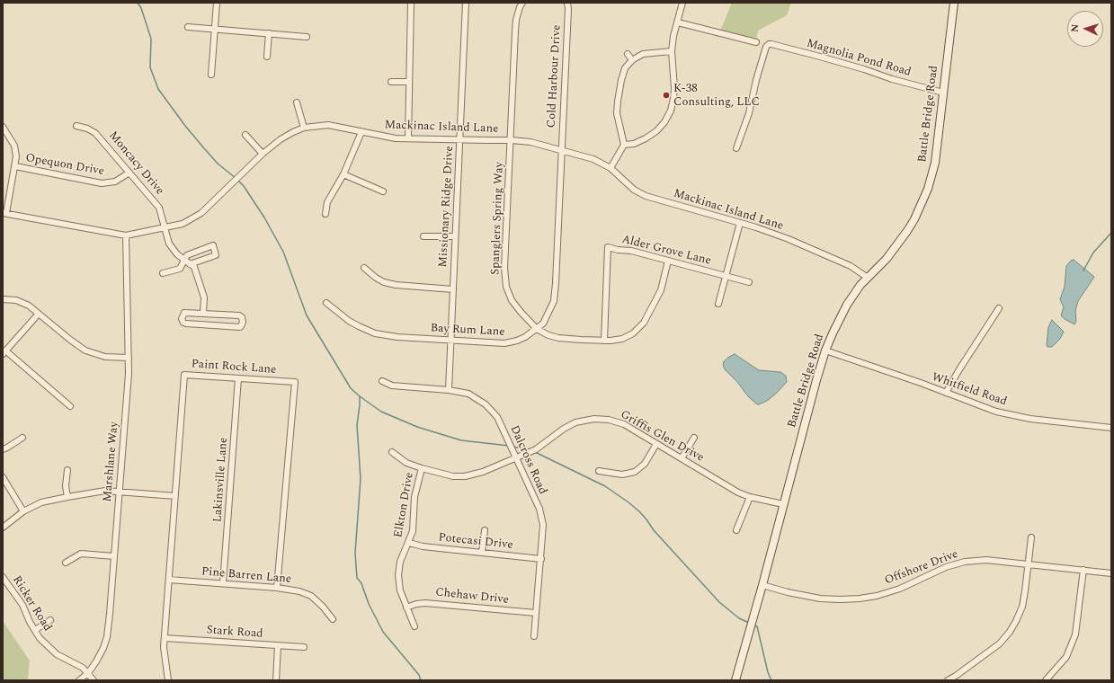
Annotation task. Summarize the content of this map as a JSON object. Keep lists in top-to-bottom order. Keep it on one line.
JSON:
{"streets":{"street":["Magnolia Pond Road","Cold Harbour Drive","Battle Bridge Road","Mackinac Island Lane","Moncacy Drive","Opequon Drive","Missionary Ridge Drive","Spanglers Spring Way","Alder Grove Lane","Bay Rum Lane","Paint Rock Lane","Whitfield Road","Griffis Glen Drive","Dalcross Road","Marshlane Way","Lakinsville Lane","Elkton Drive","Potecasi Drive","Offshore Drive","Pine Barren Lane","Chehaw Drive","Ricker Road","Stark Road"]},"crossings":[["Magnolia Pond Road","Battle Bridge Road"],["Cold Harbour Drive","Mackinac Island Lane"],["Cold Harbour Drive","Bay Rum Lane"],["Battle Bridge Road","Mackinac Island Lane"],["Battle Bridge Road","Whitfield Road"],["Battle Bridge Road","Griffis Glen Drive"],["Battle Bridge Road","Offshore Drive"],["Mackinac Island Lane","Moncacy Drive"],["Mackinac Island Lane","Missionary Ridge Drive"],["Mackinac Island Lane","Spanglers Spring Way"],["Mackinac Island Lane","Bay Rum Lane"],["Mackinac Island Lane","Marshlane Way"],["Moncacy Drive","Opequon Drive"],["Missionary Ridge Drive","Bay Rum Lane"],["Missionary Ridge Drive","Dalcross Road"],["Spanglers Spring Way","Alder Grove Lane"],["Spanglers Spring Way","Bay Rum Lane"],["Paint Rock Lane","Lakinsville Lane"],["Paint Rock Lane","Pine Barren Lane"],["Paint Rock Lane","Stark Road"],["Griffis Glen Drive","Dalcross Road"],["Griffis Glen Drive","Elkton Drive"],["Dalcross Road","Potecasi Drive"],["Dalcross Road","Chehaw Drive"],["Marshlane Way","Ricker Road"],["Lakinsville Lane","Pine Barren Lane"],["Elkton Drive","Potecasi Drive"],["Elkton Drive","Chehaw Drive"]],"places":["K-38 Consulting, LLC"],"north":"left"}
